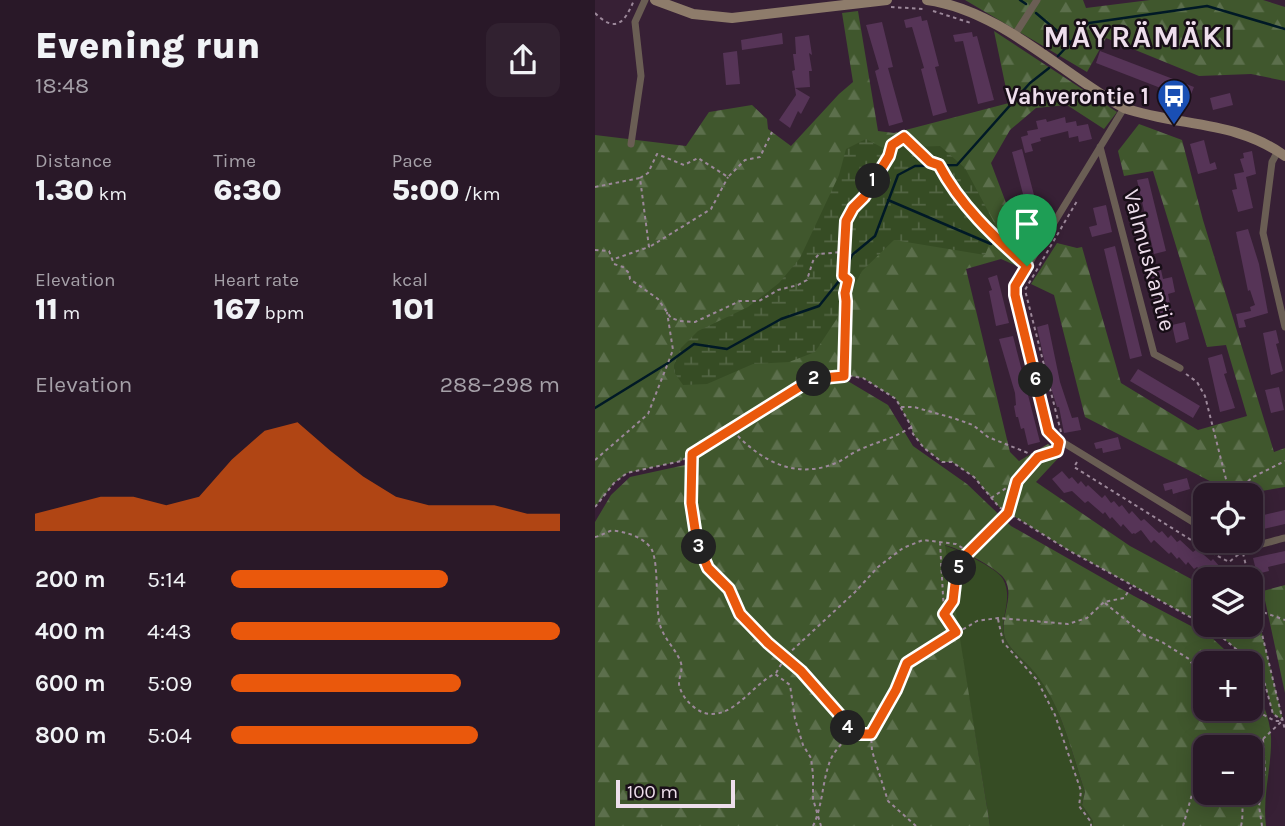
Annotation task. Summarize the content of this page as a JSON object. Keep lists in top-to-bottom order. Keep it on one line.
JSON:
{"streets":{"street":["Valmuskantie"]},"districts":["MÄYRÄMÄKI"],"places":{"bus stop":["Vahverontie 1"]},"scale_bar":"100 m","page":{"heading":["Evening run","18:48"],"stats":[["Distance","1.30 km"],["Time","6:30"],["Pace","5:00 /km"],["Elevation","11 m"],["Heart rate","167 bpm"],["kcal","101"]],"pins":["1","2","6","3","5","4"],"chart":["Elevation","288–298 m"],"map_buttons":["+","−"],"list":[{"name":"200 m","note":"5:14"},{"name":"400 m","note":"4:43"},{"name":"600 m","note":"5:09"},{"name":"800 m","note":"5:04"}],"scale":"100 m"}}
